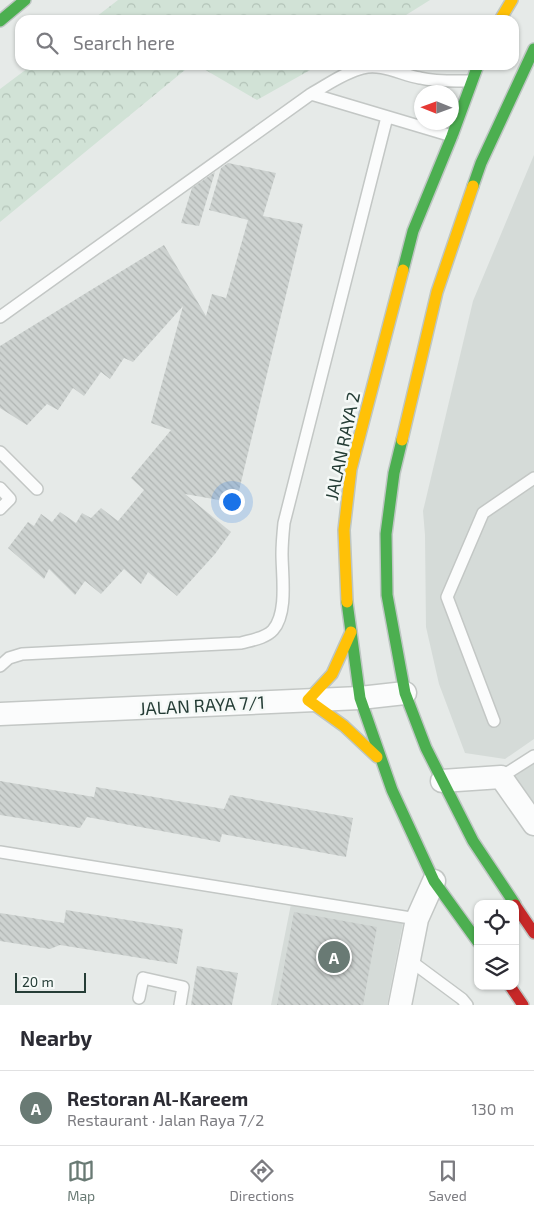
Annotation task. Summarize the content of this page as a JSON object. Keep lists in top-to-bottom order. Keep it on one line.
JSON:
{"streets":{"main road":["JALAN RAYA 2"],"street":["JALAN RAYA 7/1"]},"crossings":[["JALAN RAYA 2","JALAN RAYA 7/1"]],"scale_bar":"20 m","north":"left","page":{"search":"Search here","pins":"A","scale":"20 m","heading":"Nearby","list":[{"mark":"A","name":"Restoran Al-Kareem","note":"Restaurant · Jalan Raya 7/2","value":"130 m"}],"nav":["Map","Directions","Saved"]}}
